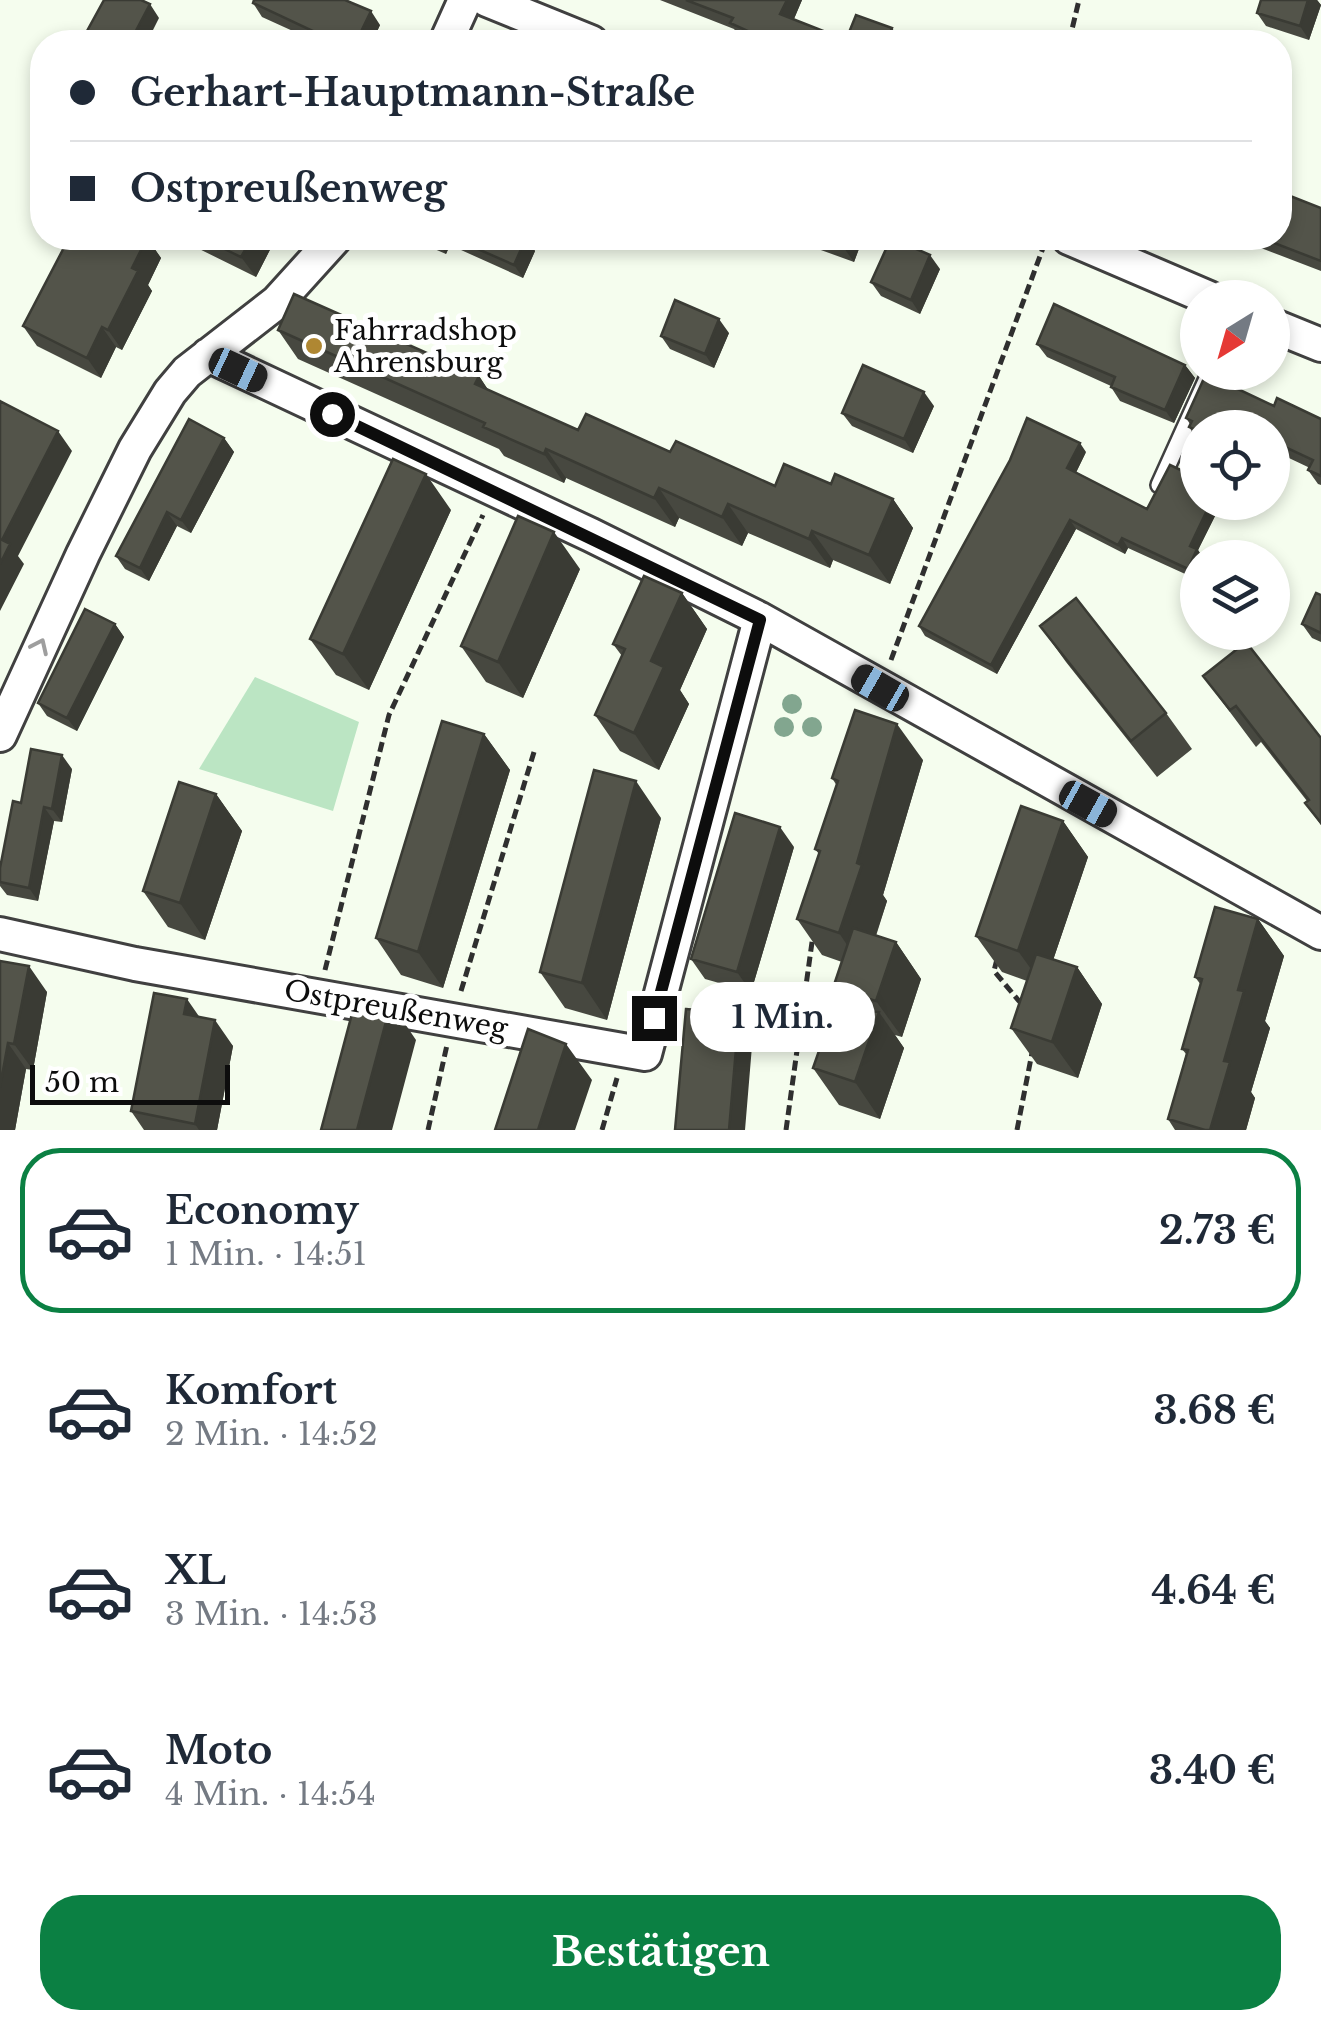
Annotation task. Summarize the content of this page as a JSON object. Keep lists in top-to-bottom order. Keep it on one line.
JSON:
{"streets":{"street":["Ostpreußenweg"]},"places":["Fahrradshop Ahrensburg"],"scale_bar":"50 m","north":"bottom left","page":{"banner":["Gerhart-Hauptmann-Straße","Ostpreußenweg"],"bubble":"1 Min.","scale":"50 m","list":[{"name":"Economy","note":"1 Min. · 14:51","value":"2.73 €"},{"name":"Komfort","note":"2 Min. · 14:52","value":"3.68 €"},{"name":"XL","note":"3 Min. · 14:53","value":"4.64 €"},{"name":"Moto","note":"4 Min. · 14:54","value":"3.40 €"}],"buttons":"Bestätigen"}}
